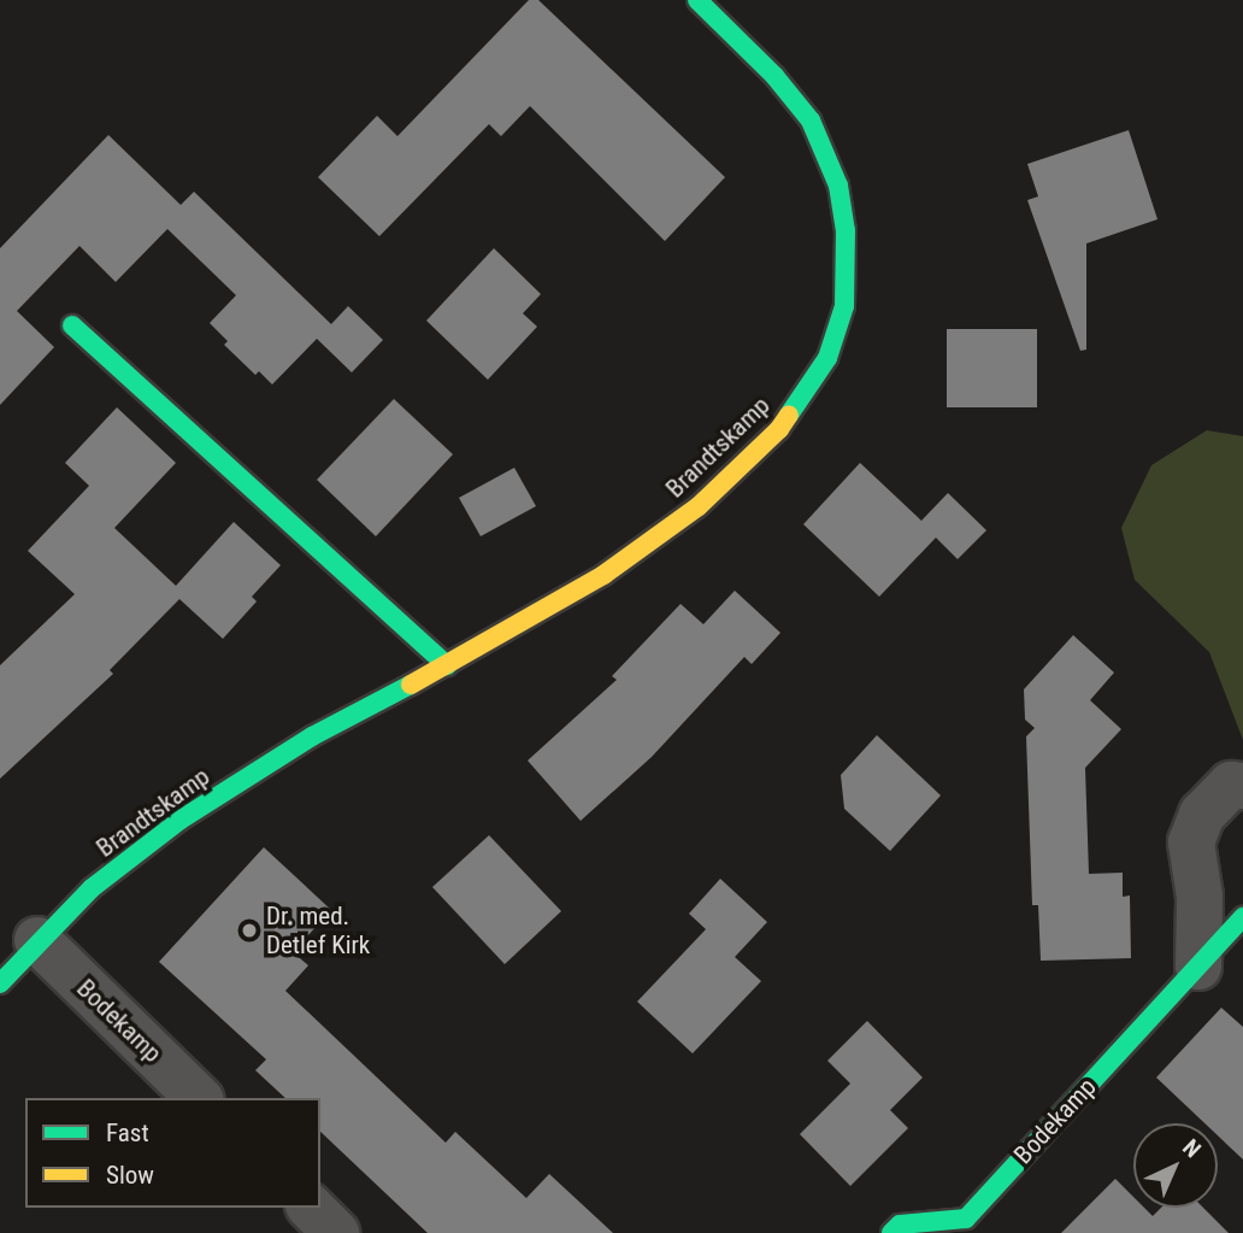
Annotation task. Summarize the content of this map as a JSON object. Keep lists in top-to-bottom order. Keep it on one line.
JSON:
{"streets":{"street":["Brandtskamp","Bodekamp"]},"crossings":[["Brandtskamp","Bodekamp"]],"places":["Dr. med. Detlef Kirk"],"legend":["Fast","Slow"],"north":"top right"}
